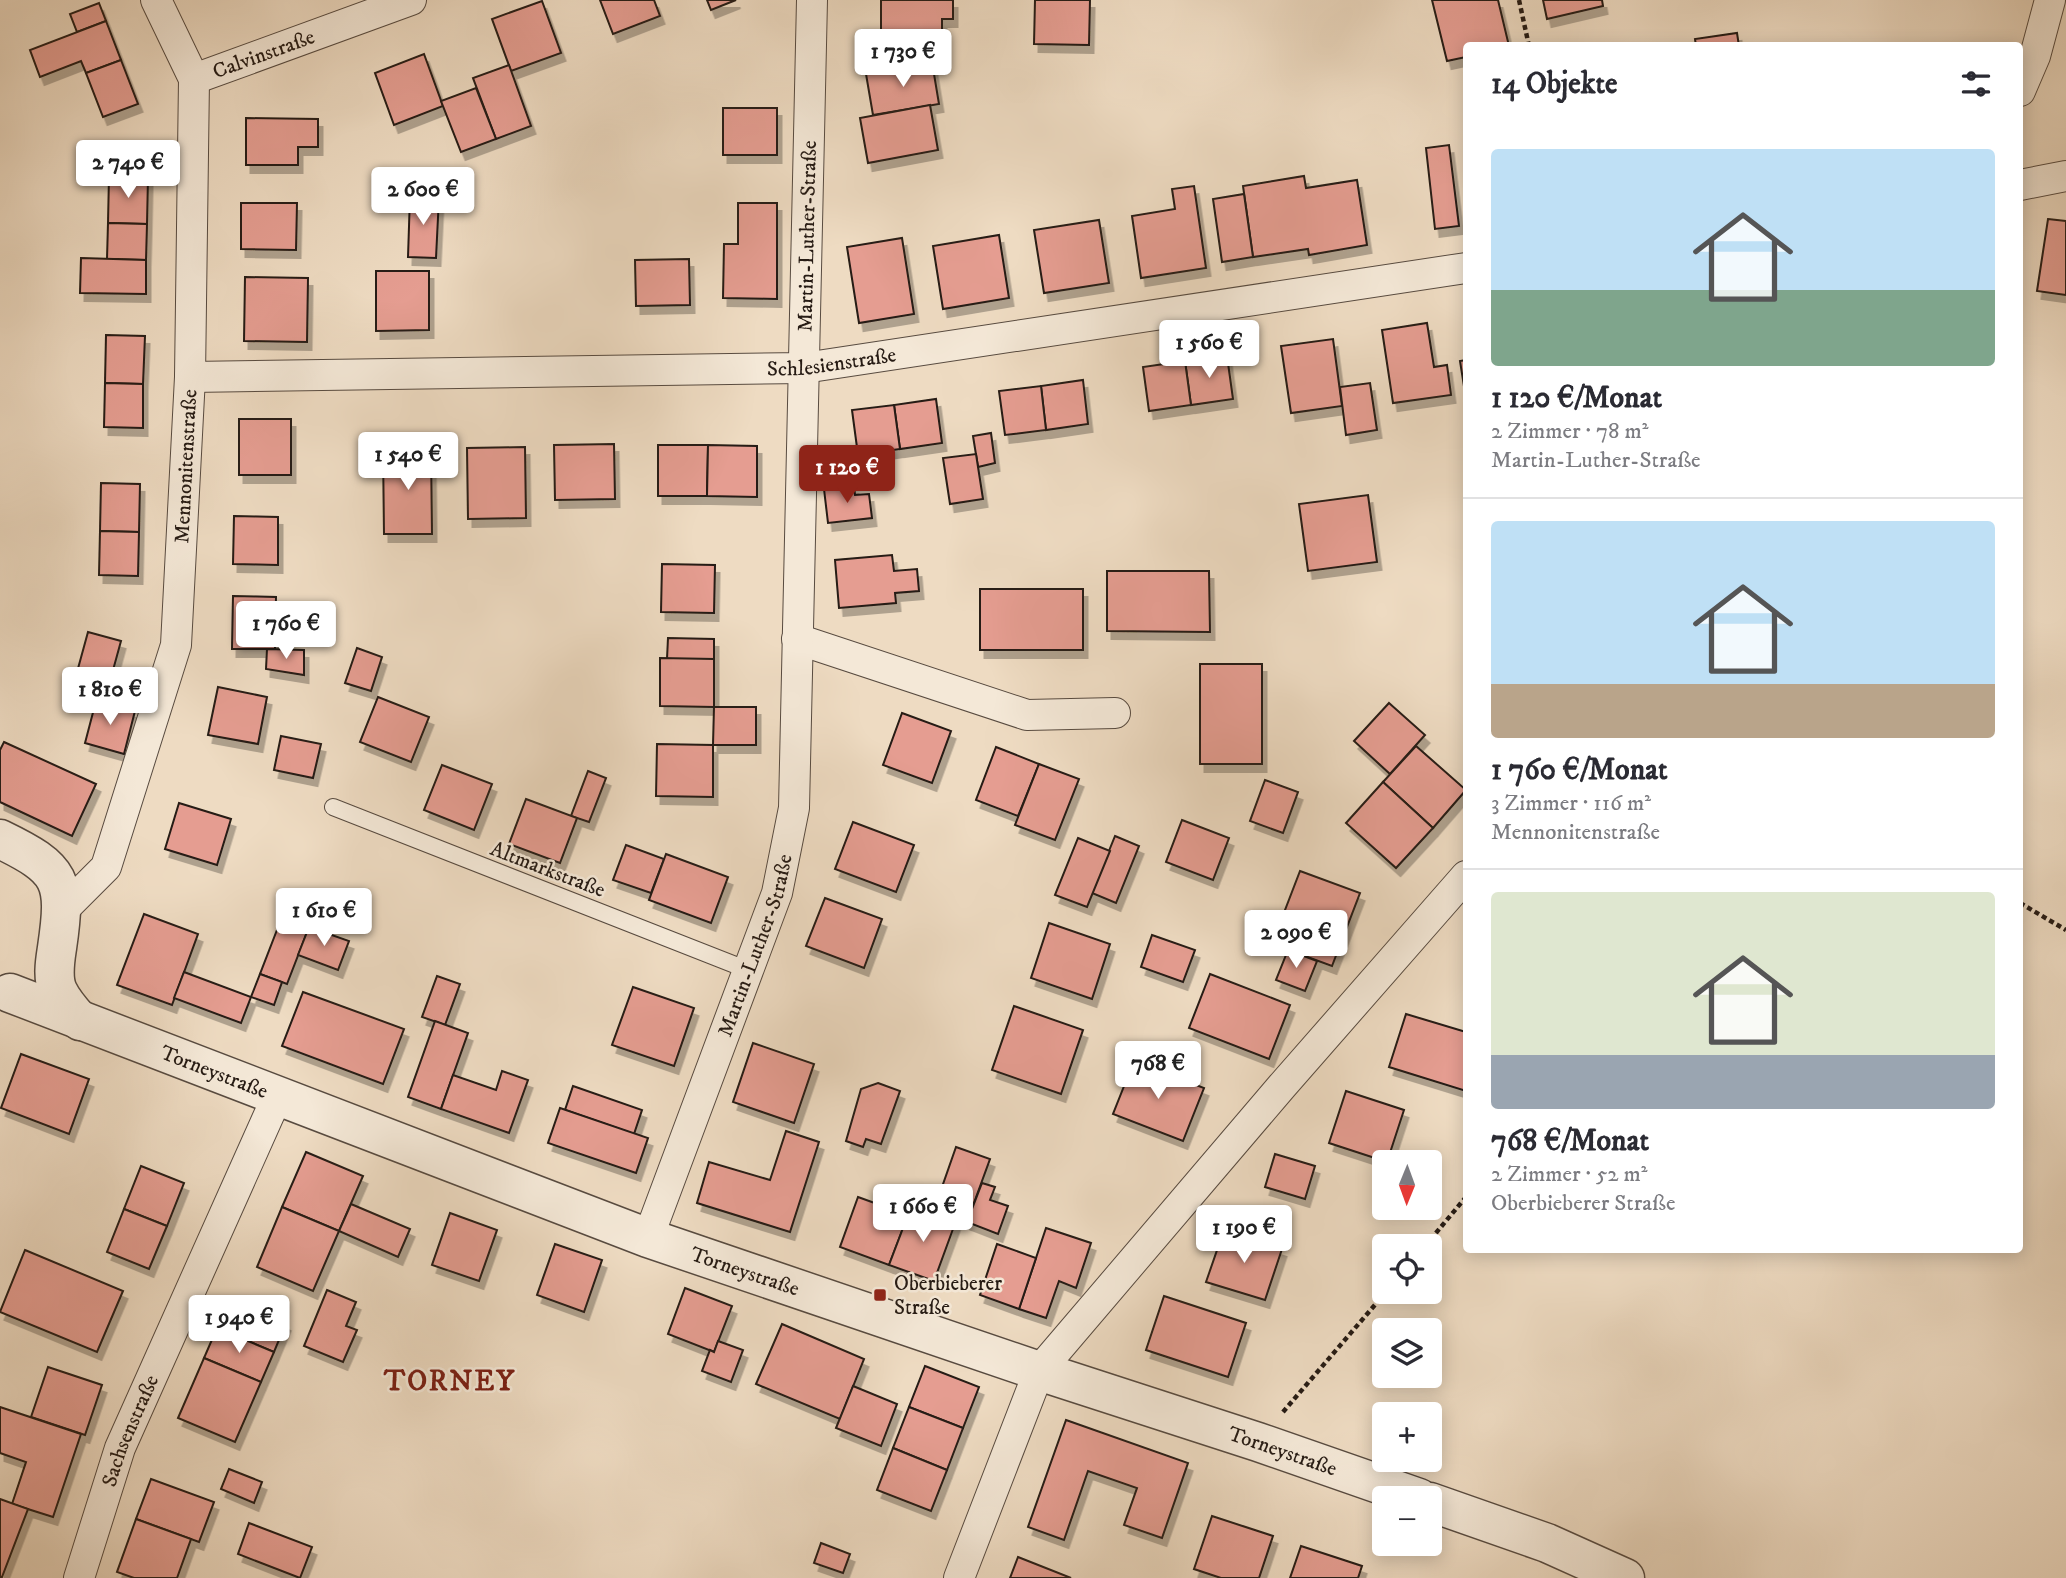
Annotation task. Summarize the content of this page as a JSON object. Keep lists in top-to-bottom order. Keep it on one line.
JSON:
{"streets":{"street":["Calvinstraße","Martin-Luther-Straße","Schlesienstraße","Mennonitenstraße","Torneystraße","Sachsenstraße"],"lane":["Altmarkstraße"]},"crossings":[["Calvinstraße","Mennonitenstraße"],["Martin-Luther-Straße","Schlesienstraße"],["Martin-Luther-Straße","Altmarkstraße"],["Martin-Luther-Straße","Torneystraße"],["Schlesienstraße","Mennonitenstraße"],["Torneystraße","Sachsenstraße"]],"districts":["TORNEY"],"places":{"transit":["Oberbieberer Straße"]},"north":"bottom","page":{"price":["1 730 €","2 740 €","2 600 €","1 560 €","1 540 €","1 120 €","1 760 €","1 810 €","1 610 €","2 090 €","768 €","1 660 €","1 190 €","1 940 €"],"heading":"14 Objekte","list":[{"name":"1 120 €/Monat","note":"2 Zimmer · 78 m² · Martin-Luther-Straße"},{"name":"1 760 €/Monat","note":"3 Zimmer · 116 m² · Mennonitenstraße"},{"name":"768 €/Monat","note":"2 Zimmer · 52 m² · Oberbieberer Straße"}],"map_buttons":["+","−"]}}
